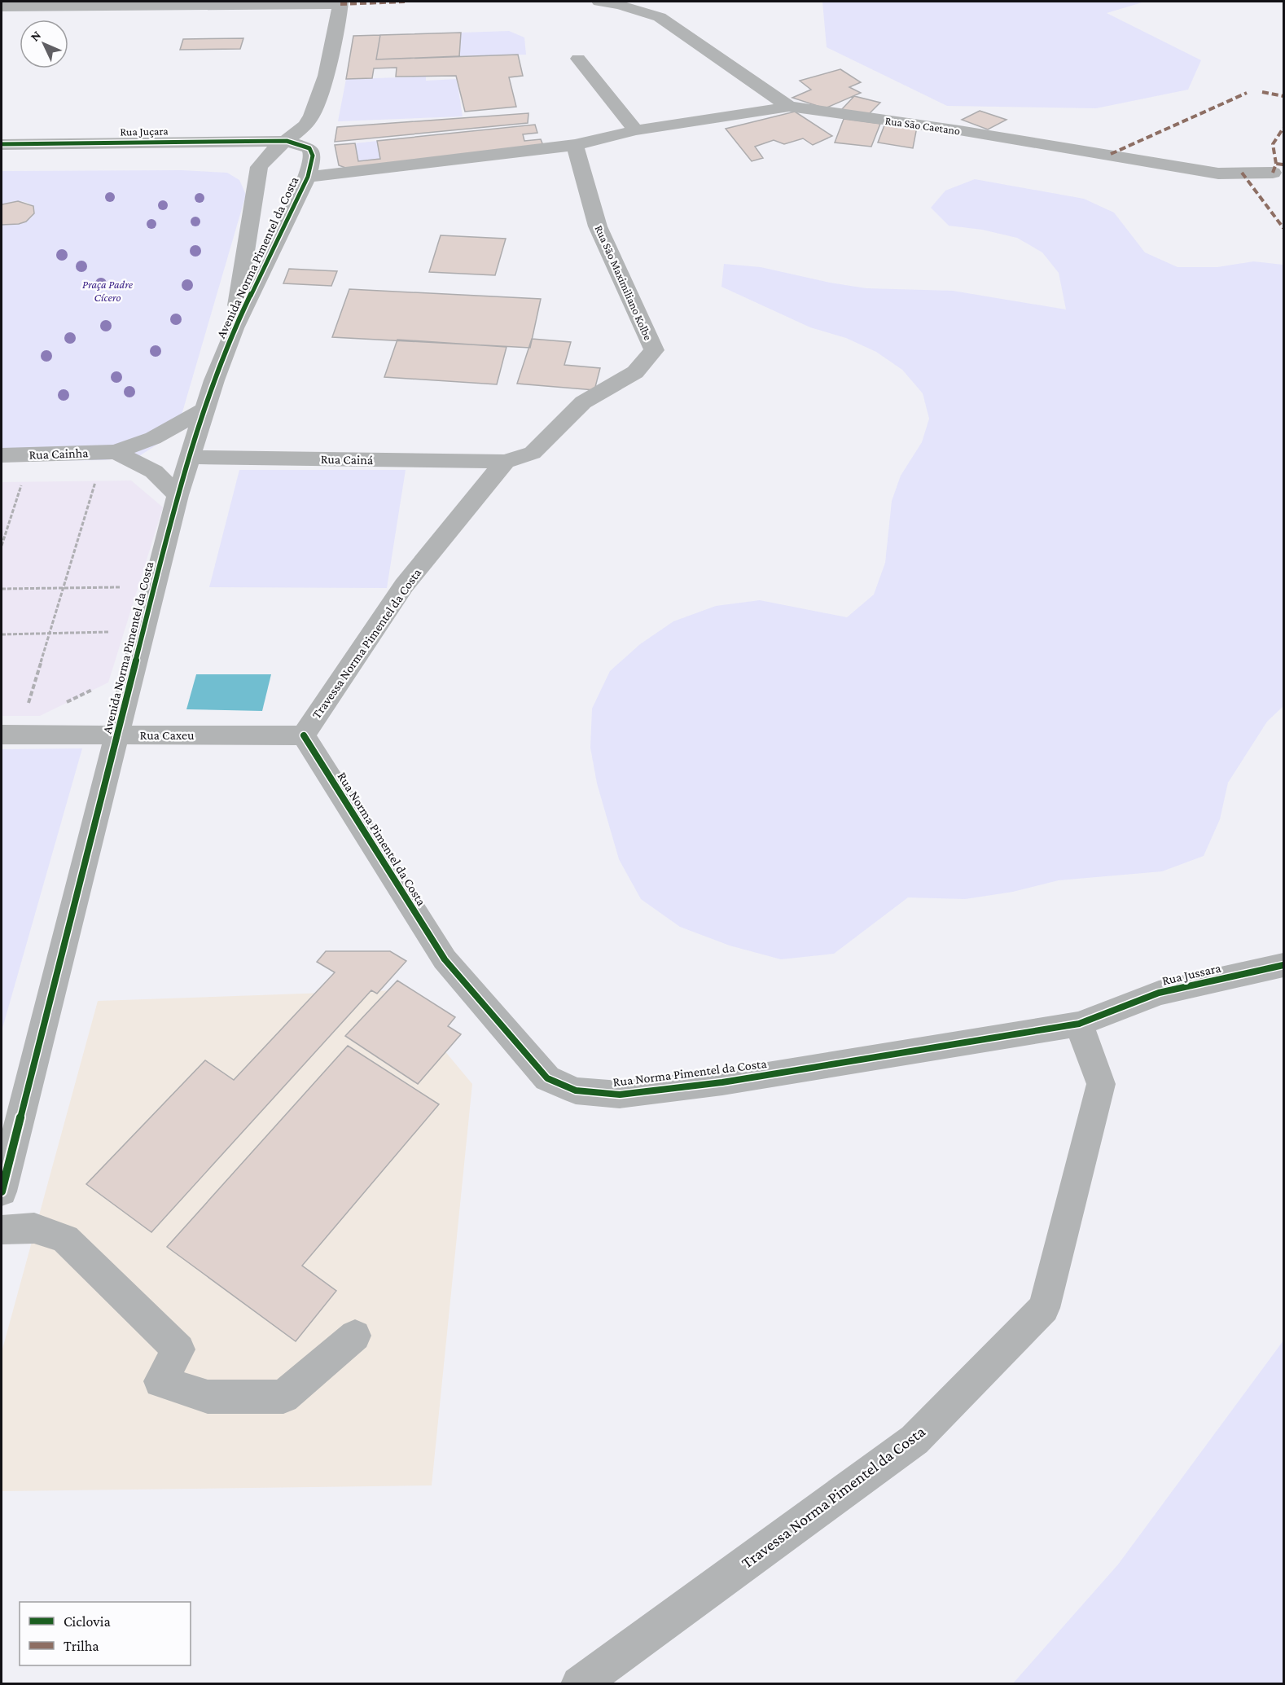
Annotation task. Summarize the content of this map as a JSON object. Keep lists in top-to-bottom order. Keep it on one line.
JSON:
{"streets":{"street":["Rua São Caetano","Rua Juçara","Avenida Norma Pimentel da Costa","Rua São Maximiliano Kolbe","Rua Cainha","Rua Cainá","Travessa Norma Pimentel da Costa","Rua Caxeu","Rua Norma Pimentel da Costa","Rua Jussara"]},"crossings":[["Rua Juçara","Avenida Norma Pimentel da Costa"],["Avenida Norma Pimentel da Costa","Rua Cainha"],["Avenida Norma Pimentel da Costa","Rua Cainá"],["Avenida Norma Pimentel da Costa","Rua Caxeu"],["Rua São Maximiliano Kolbe","Rua Cainá"],["Rua São Maximiliano Kolbe","Travessa Norma Pimentel da Costa"],["Rua Cainá","Travessa Norma Pimentel da Costa"],["Travessa Norma Pimentel da Costa","Rua Caxeu"],["Travessa Norma Pimentel da Costa","Rua Norma Pimentel da Costa"],["Travessa Norma Pimentel da Costa","Rua Jussara"],["Rua Caxeu","Rua Norma Pimentel da Costa"],["Rua Norma Pimentel da Costa","Rua Jussara"]],"parks":["Praça Padre Cícero"],"legend":["Ciclovia","Trilha"],"north":"top left"}
